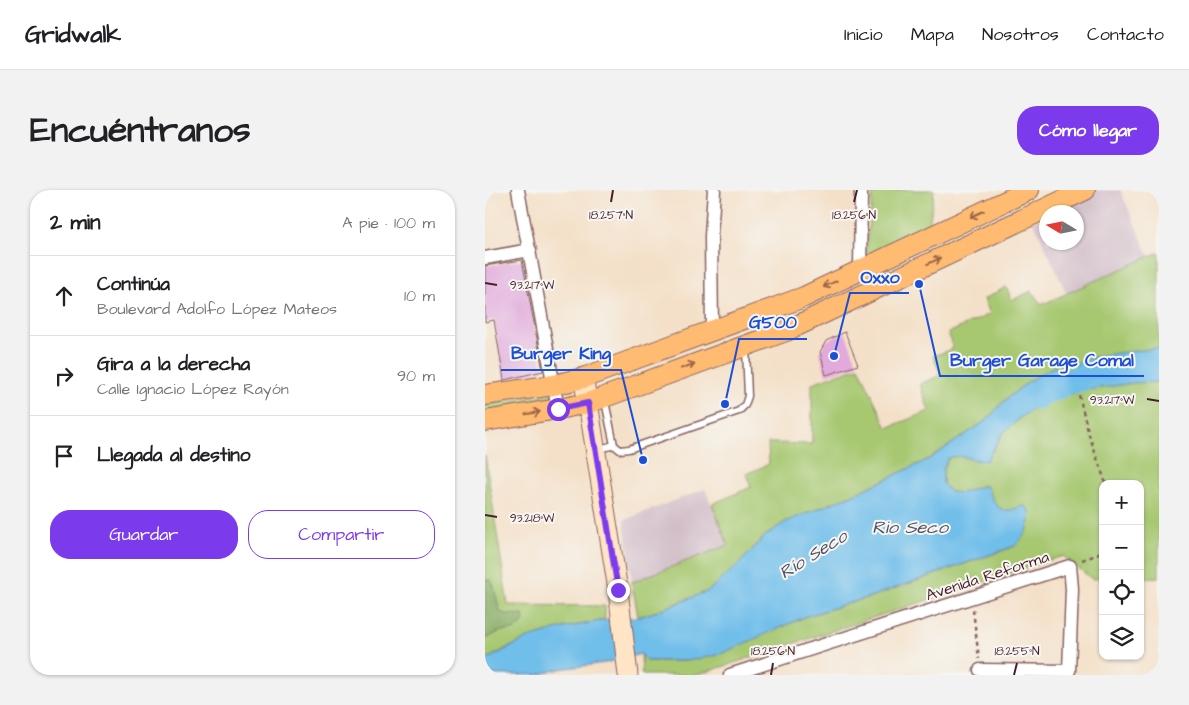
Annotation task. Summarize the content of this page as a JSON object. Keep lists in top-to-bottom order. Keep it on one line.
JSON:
{"streets":{"street":["Avenida Reforma"]},"water":["Rio Seco","Río Seco"],"places":["Burger Garage Comal","Oxxo","G500","Burger King"],"north":"left","page":{"header":"Gridwalk","nav":["Inicio","Mapa","Nosotros","Contacto"],"title":"Encuéntranos","buttons":["Cómo llegar",["Guardar","Compartir"]],"heading":["2 min","A pie · 100 m"],"list":[["Continúa","Boulevard Adolfo López Mateos","10 m"],["Gira a la derecha","Calle Ignacio López Rayón","90 m"],"Llegada al destino"],"map_buttons":["+","−"]},"coordinates":["18.257°N","18.256°N","93.217°W","93.218°W","18.255°N"]}
